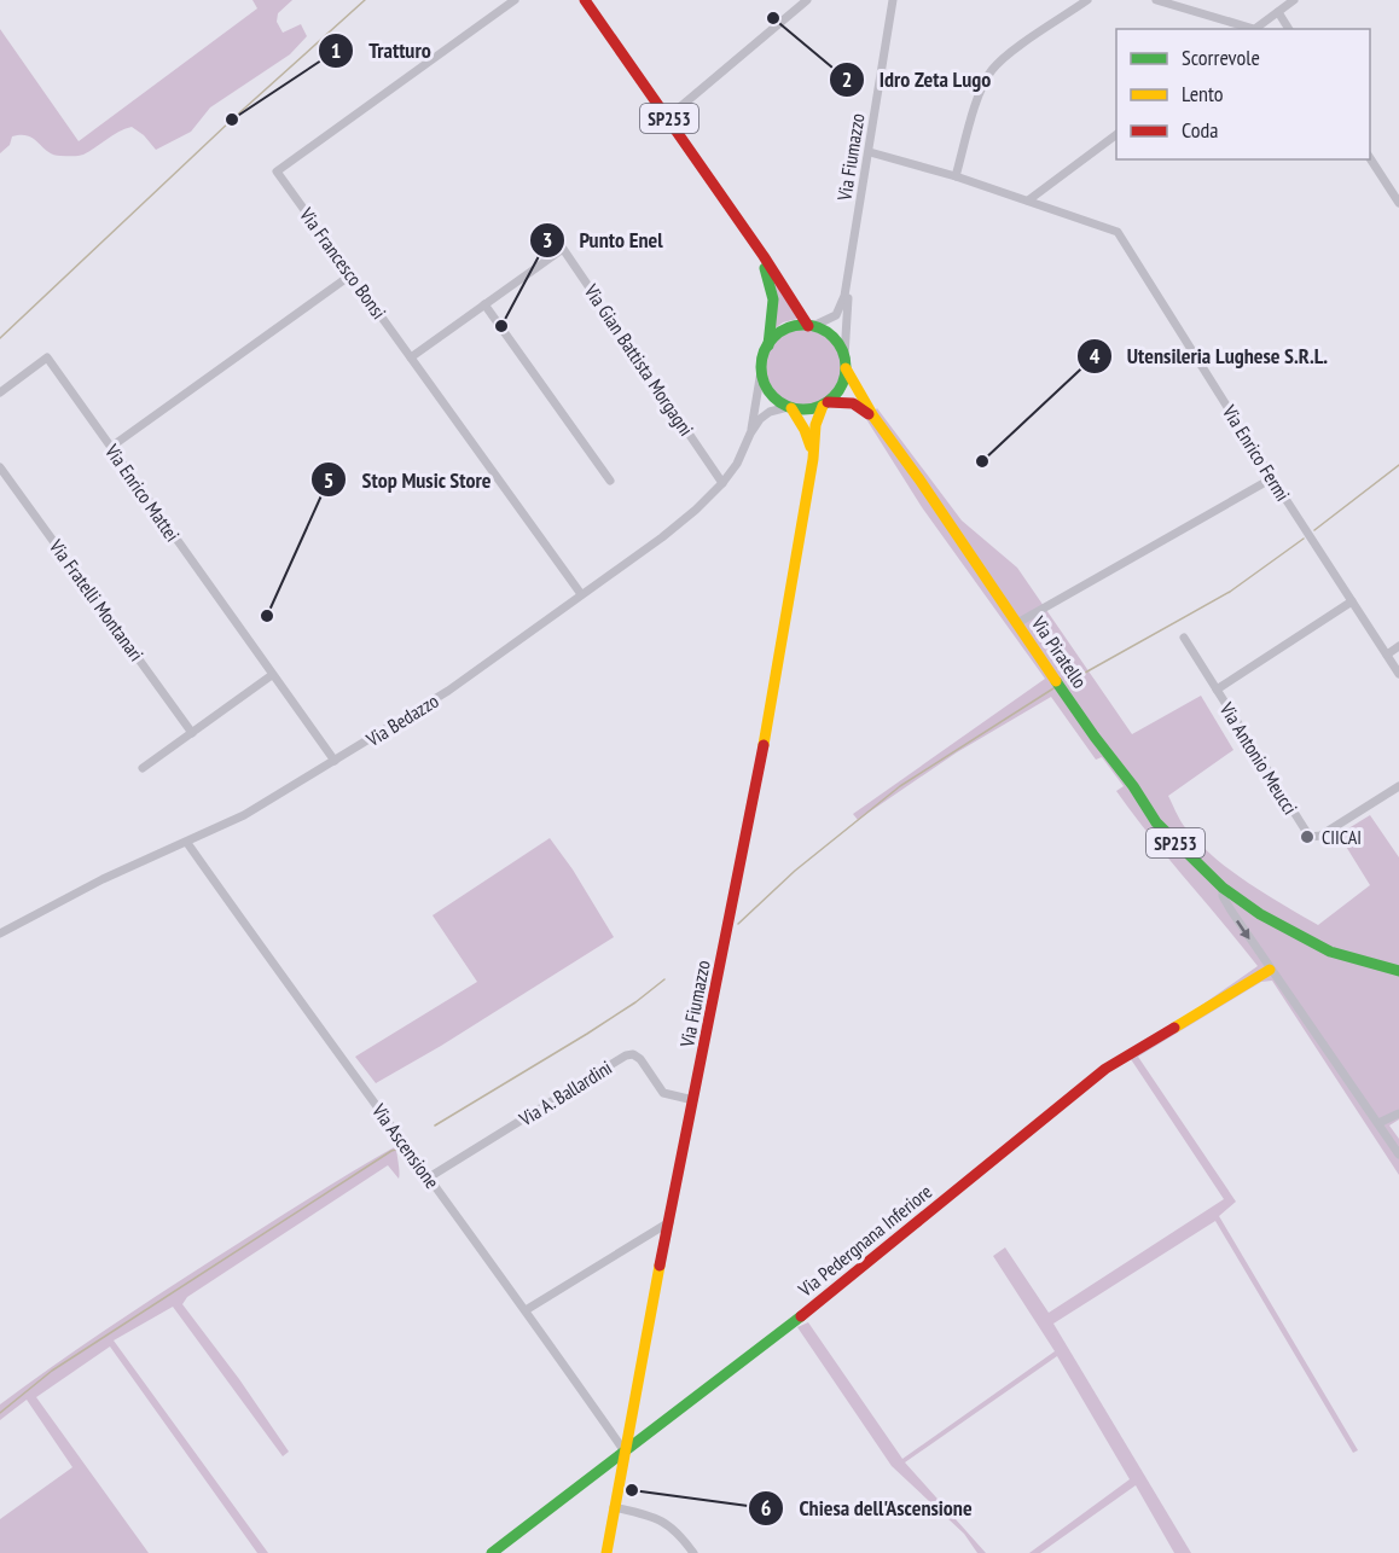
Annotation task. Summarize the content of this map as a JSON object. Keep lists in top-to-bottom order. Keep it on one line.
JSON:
{"streets":{"street":["SP253","Via Fiumazzo","Via Francesco Bonsi","Via Gian Battista Morgagni","Via Enrico Fermi","Via Enrico Mattei","Via Fratelli Montanari","Via Piratello","Via Bedazzo","Via Antonio Meucci","Via A. Ballardini","Via Ascensione","Via Pedergnana Inferiore"]},"crossings":[["SP253","Via Fiumazzo"],["SP253","Via Piratello"],["SP253","Via Bedazzo"],["Via Fiumazzo","Via Enrico Fermi"],["Via Fiumazzo","Via Piratello"],["Via Fiumazzo","Via Bedazzo"],["Via Fiumazzo","Via A. Ballardini"],["Via Fiumazzo","Via Ascensione"],["Via Fiumazzo","Via Pedergnana Inferiore"],["Via Francesco Bonsi","Via Gian Battista Morgagni"],["Via Francesco Bonsi","Via Bedazzo"],["Via Gian Battista Morgagni","Via Bedazzo"],["Via Enrico Fermi","Via Antonio Meucci"],["Via Enrico Mattei","Via Bedazzo"],["Via Piratello","Via Bedazzo"],["Via Piratello","Via Pedergnana Inferiore"],["Via Bedazzo","Via Ascensione"],["Via A. Ballardini","Via Ascensione"],["Via Ascensione","Via Pedergnana Inferiore"]],"places":["Idro Zeta Lugo","Tratturo","Punto Enel","Utensileria Lughese S.R.L.","Stop Music Store","CIICAI","Chiesa dell'Ascensione"],"legend":["Scorrevole","Lento","Coda"]}
